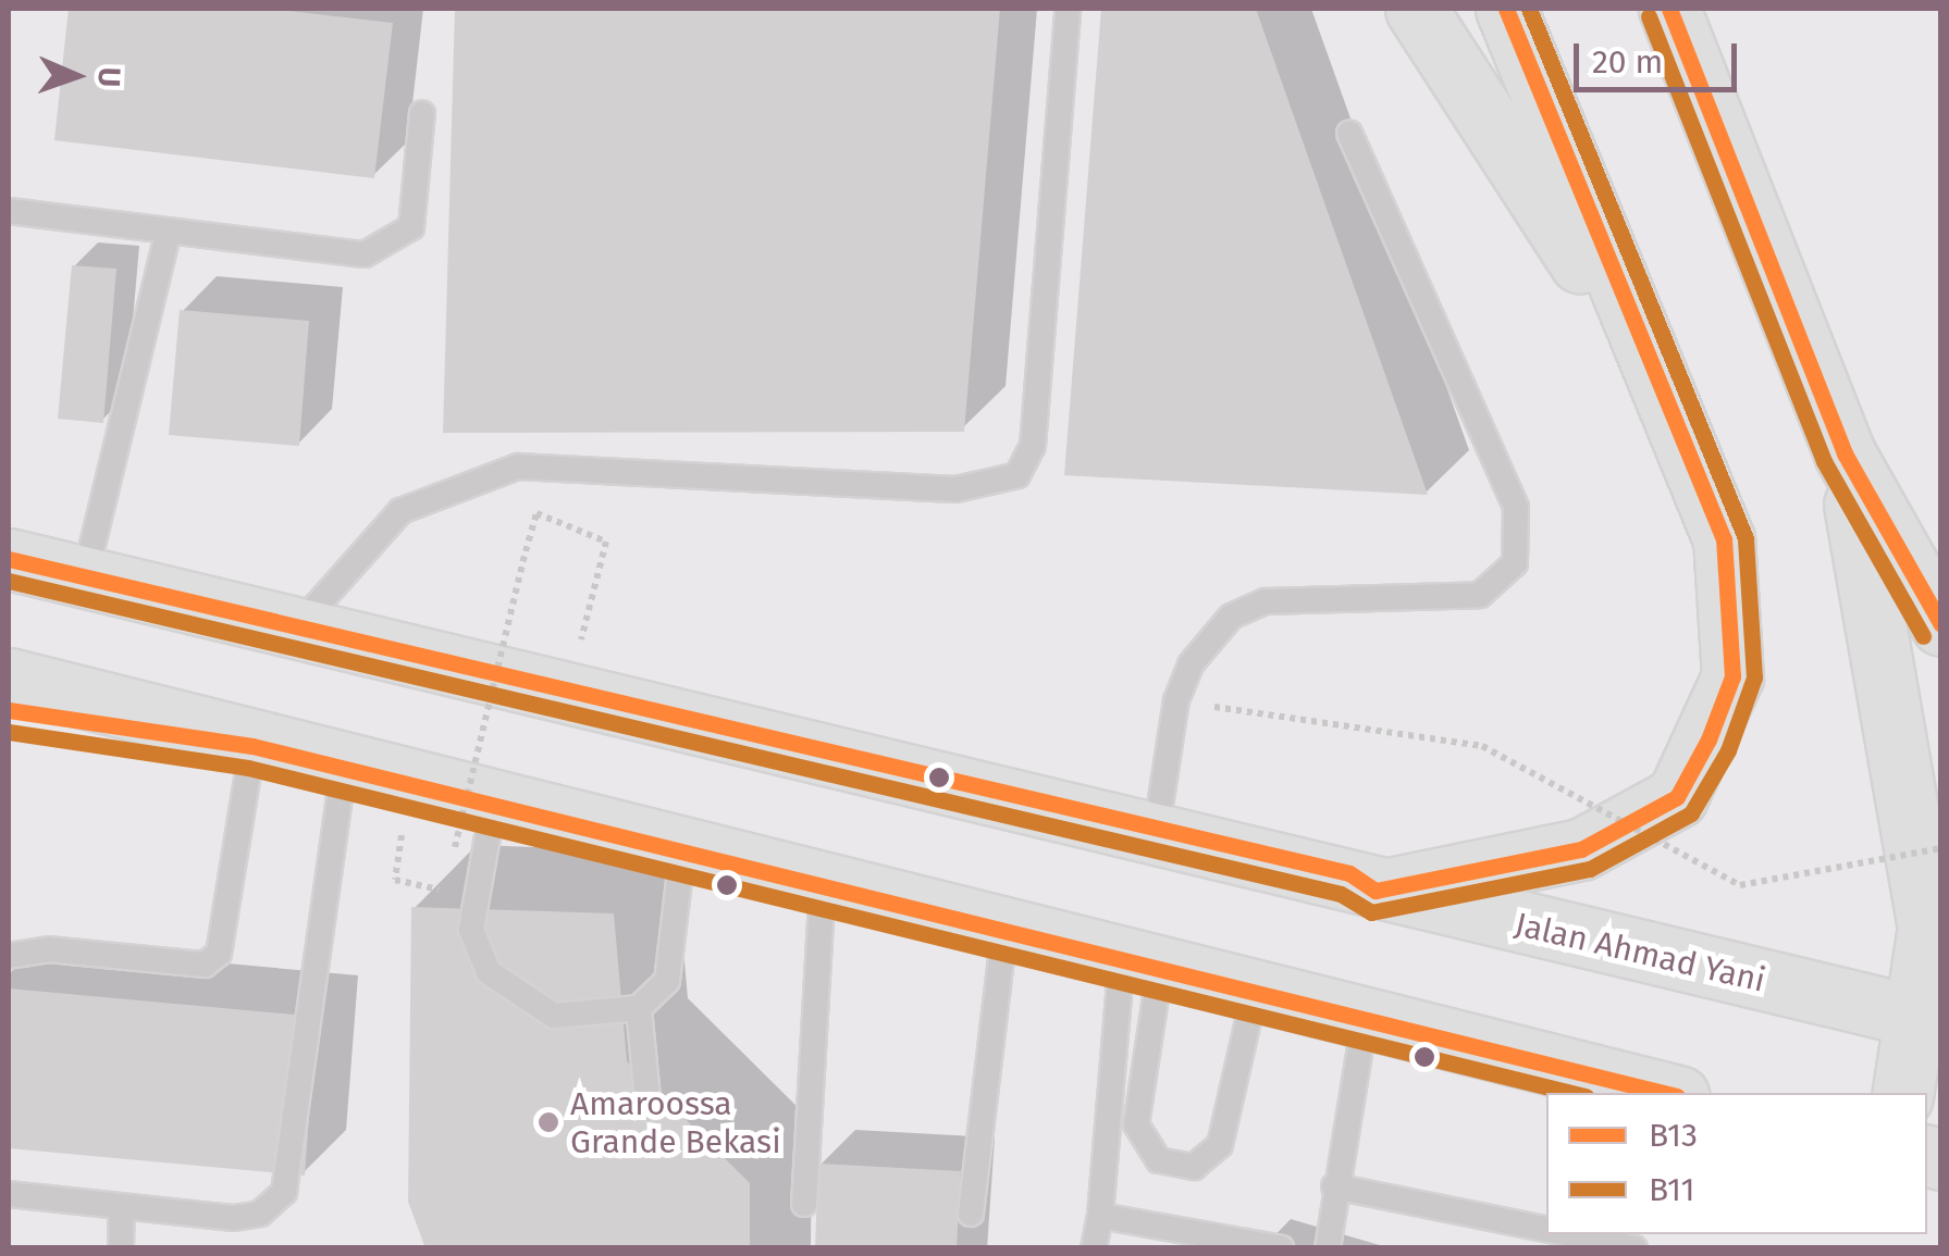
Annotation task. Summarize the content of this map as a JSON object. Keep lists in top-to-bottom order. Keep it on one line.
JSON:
{"streets":{"highway":["Jalan Ahmad Yani"]},"places":["Amaroossa Grande Bekasi"],"lines":["transit line B13","transit line B11"],"legend":["B13","B11"],"scale_bar":"20 m","north":"right"}
